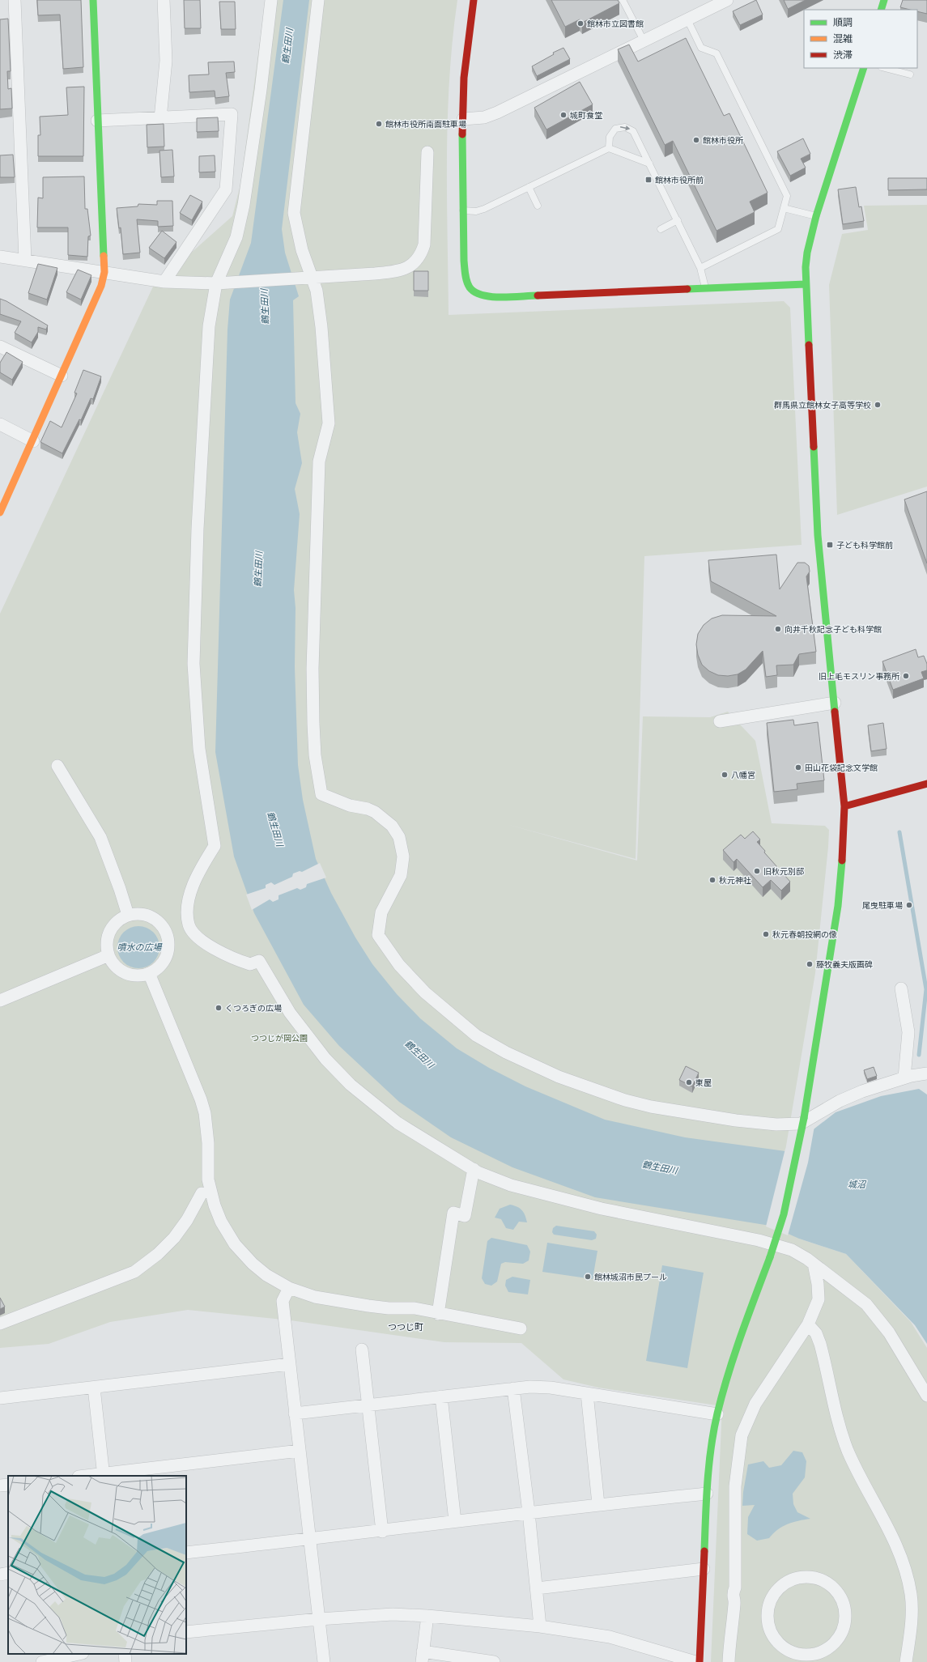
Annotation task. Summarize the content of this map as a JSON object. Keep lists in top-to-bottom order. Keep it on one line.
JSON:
{"districts":["つつじ町"],"water":["鶴生田川","噴水の広場","城沼"],"parks":["つつじが岡公園"],"places":{"other":["館林市立図書館","城町食堂","館林市役所南面駐車場","館林市役所","群馬県立館林女子高等学校","向井千秋記念子ども科学館","旧上毛モスリン事務所","田山花袋記念文学館","八幡宮","旧秋元別邸","秋元神社","尾曳駐車場","秋元春朝投網の像","藤牧義夫版画碑","くつろぎの広場","東屋","館林城沼市民プール"],"transit":["館林市役所前","子ども科学館前"]},"legend":["順調","混雑","渋滞"]}
